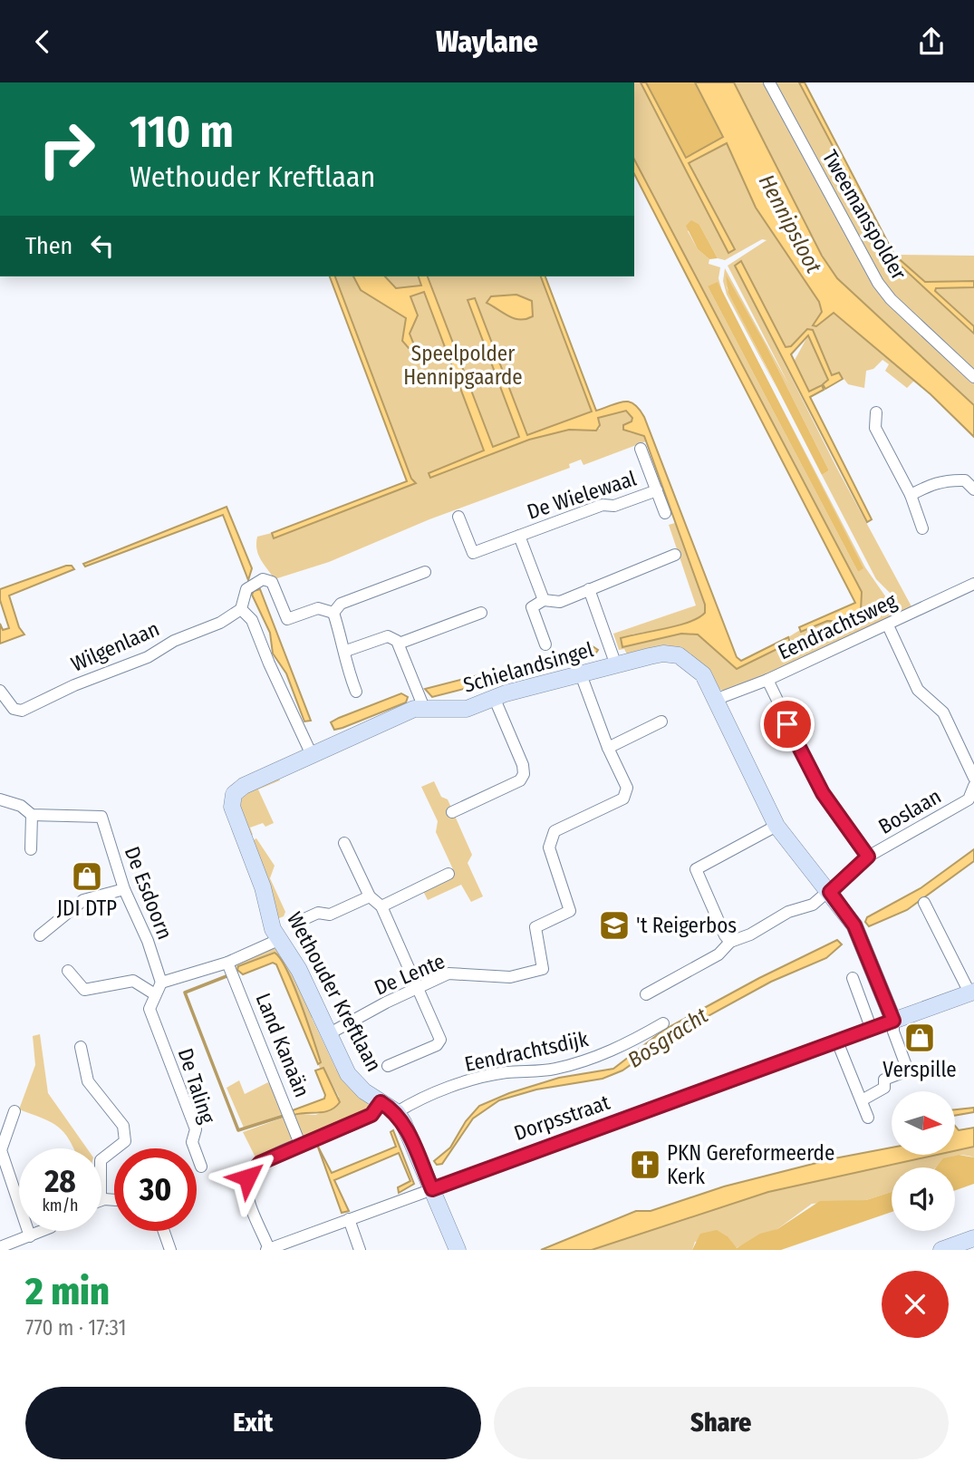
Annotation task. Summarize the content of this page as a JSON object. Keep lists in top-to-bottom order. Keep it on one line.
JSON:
{"streets":{"street":["Tweemanspolder","De Wielewaal","Eendrachtsweg","Wilgenlaan","Schielandsingel","Boslaan","De Esdoorn","De Lente","Wethouder Kreftlaan","Land Kanaän","Eendrachtsdijk","De Taling","Dorpsstraat"]},"crossings":[["Eendrachtsweg","Schielandsingel"],["Schielandsingel","Boslaan"],["Schielandsingel","Wethouder Kreftlaan"],["Schielandsingel","Dorpsstraat"],["De Lente","Wethouder Kreftlaan"],["Wethouder Kreftlaan","Eendrachtsdijk"]],"water":["Hennipsloot","Bosgracht"],"parks":["Speelpolder Hennipgaarde"],"places":{"shop":["JDI DTP","Verspille"],"school or university":["'t Reigerbos"],"church":["PKN Gereformeerde Kerk"]},"north":"right","page":{"header":"Waylane","turn":["110 m","Wethouder Kreftlaan"],"then":"Then","speed":"28 km/h","limit":"30","heading":["2 min","770 m · 17:31"],"buttons":["Exit","Share"]}}
